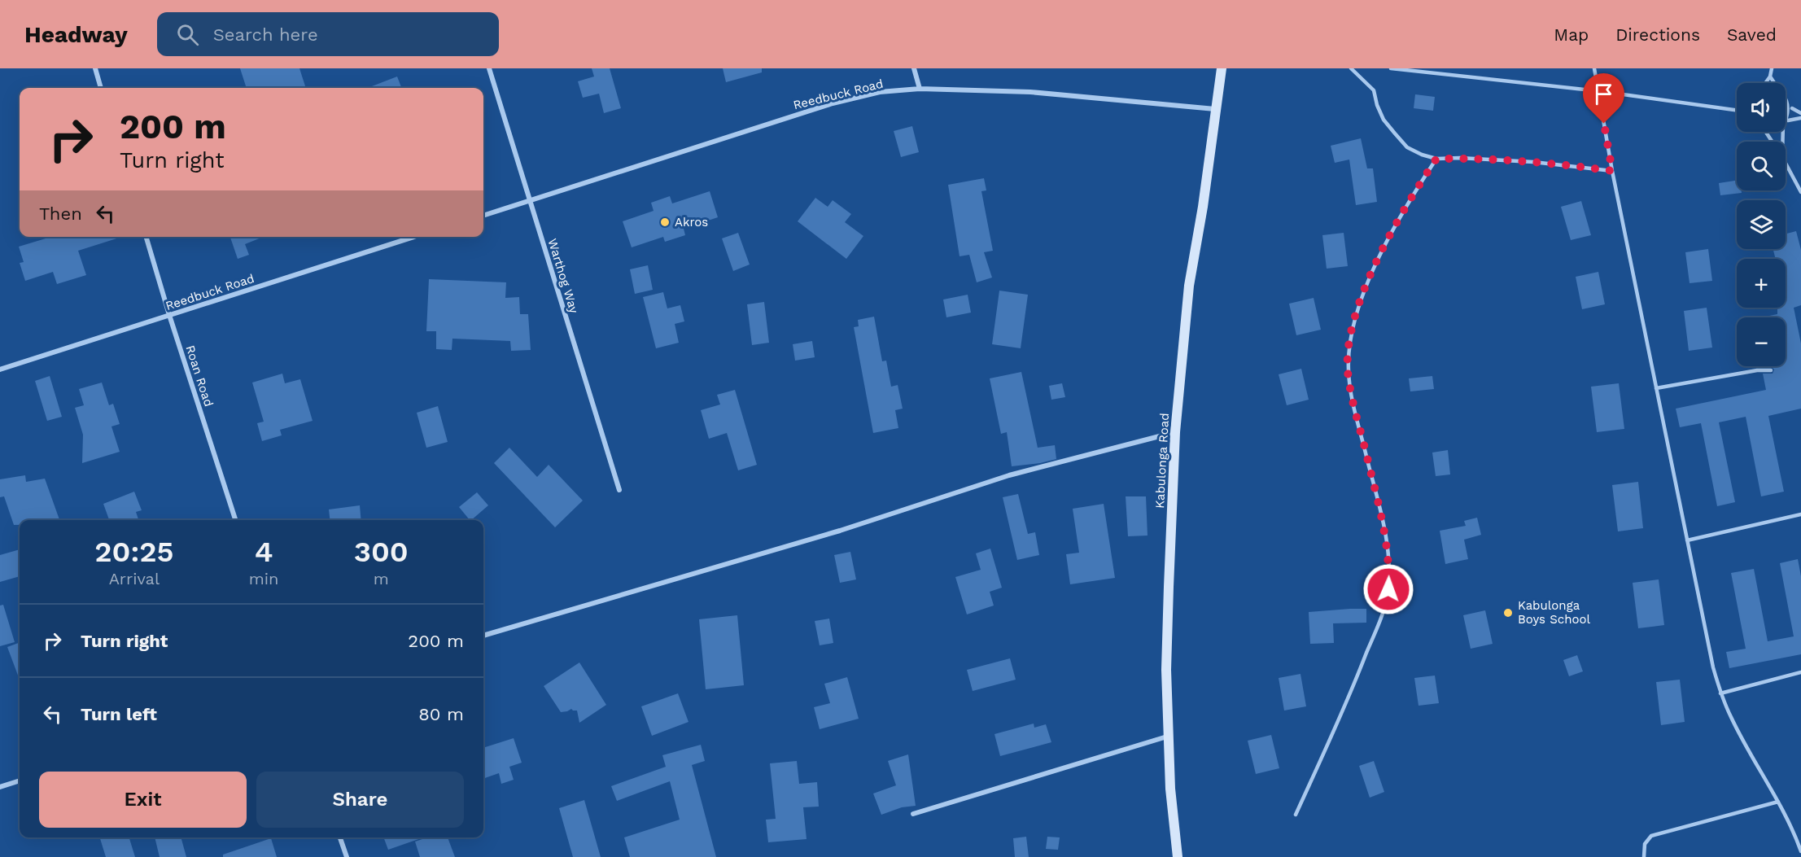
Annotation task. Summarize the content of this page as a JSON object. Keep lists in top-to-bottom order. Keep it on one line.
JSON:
{"streets":{"main road":["Kabulonga Road"],"street":["Reedbuck Road","Warthog Way","Roan Road"]},"crossings":[["Reedbuck Road","Warthog Way"],["Reedbuck Road","Roan Road"],["Reedbuck Road","Kabulonga Road"]],"places":["Akros","Kabulonga Boys School"],"page":{"header":"Headway","search":"Search here","nav":["Map","Directions","Saved"],"map_buttons":["+","−"],"turn":["200 m","Turn right"],"then":"Then","eta":["20:25","Arrival","4","min","300","m"],"list":[{"name":"Turn right","value":"200 m"},{"name":"Turn left","value":"80 m"}],"buttons":["Exit","Share"]}}
